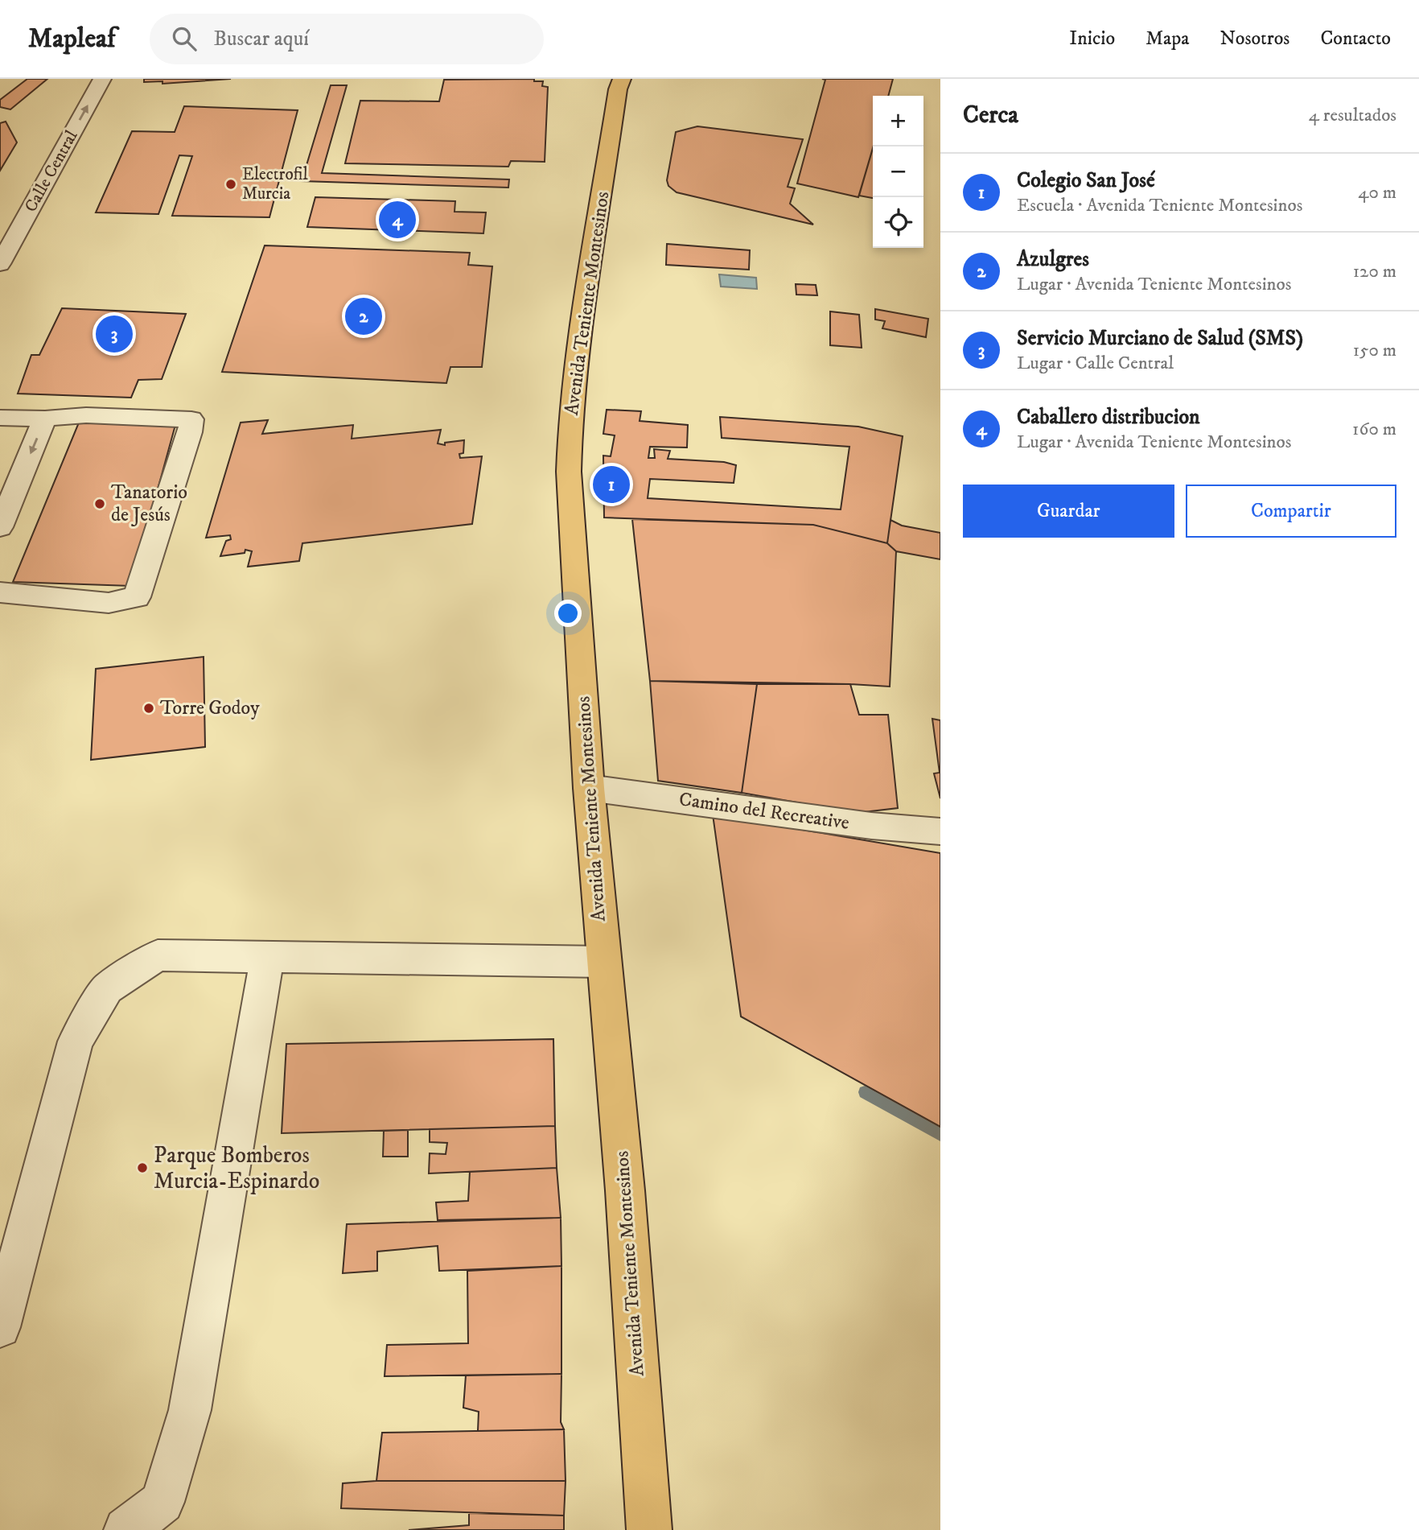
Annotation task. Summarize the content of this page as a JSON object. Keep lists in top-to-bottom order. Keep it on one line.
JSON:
{"streets":{"main road":["Avenida Teniente Montesinos"],"street":["Calle Central","Camino del Recreative"]},"crossings":[["Avenida Teniente Montesinos","Camino del Recreative"]],"one_way":["Calle Central"],"places":["Electrofil Murcia","Tanatorio de Jesús","Torre Godoy","Parque Bomberos Murcia-Espinardo"],"page":{"header":"Mapleaf","search":"Buscar aquí","nav":["Inicio","Mapa","Nosotros","Contacto"],"heading":["Cerca","4 resultados"],"map_buttons":["+","−"],"list":[{"mark":"1","name":"Colegio San José","note":"Escuela · Avenida Teniente Montesinos","value":"40 m"},{"mark":"2","name":"Azulgres","note":"Lugar · Avenida Teniente Montesinos","value":"120 m"},{"mark":"3","name":"Servicio Murciano de Salud (SMS)","note":"Lugar · Calle Central","value":"150 m"},{"mark":"4","name":"Caballero distribucion","note":"Lugar · Avenida Teniente Montesinos","value":"160 m"}],"pins":["4","2","3","1"],"buttons":["Guardar","Compartir"]}}
